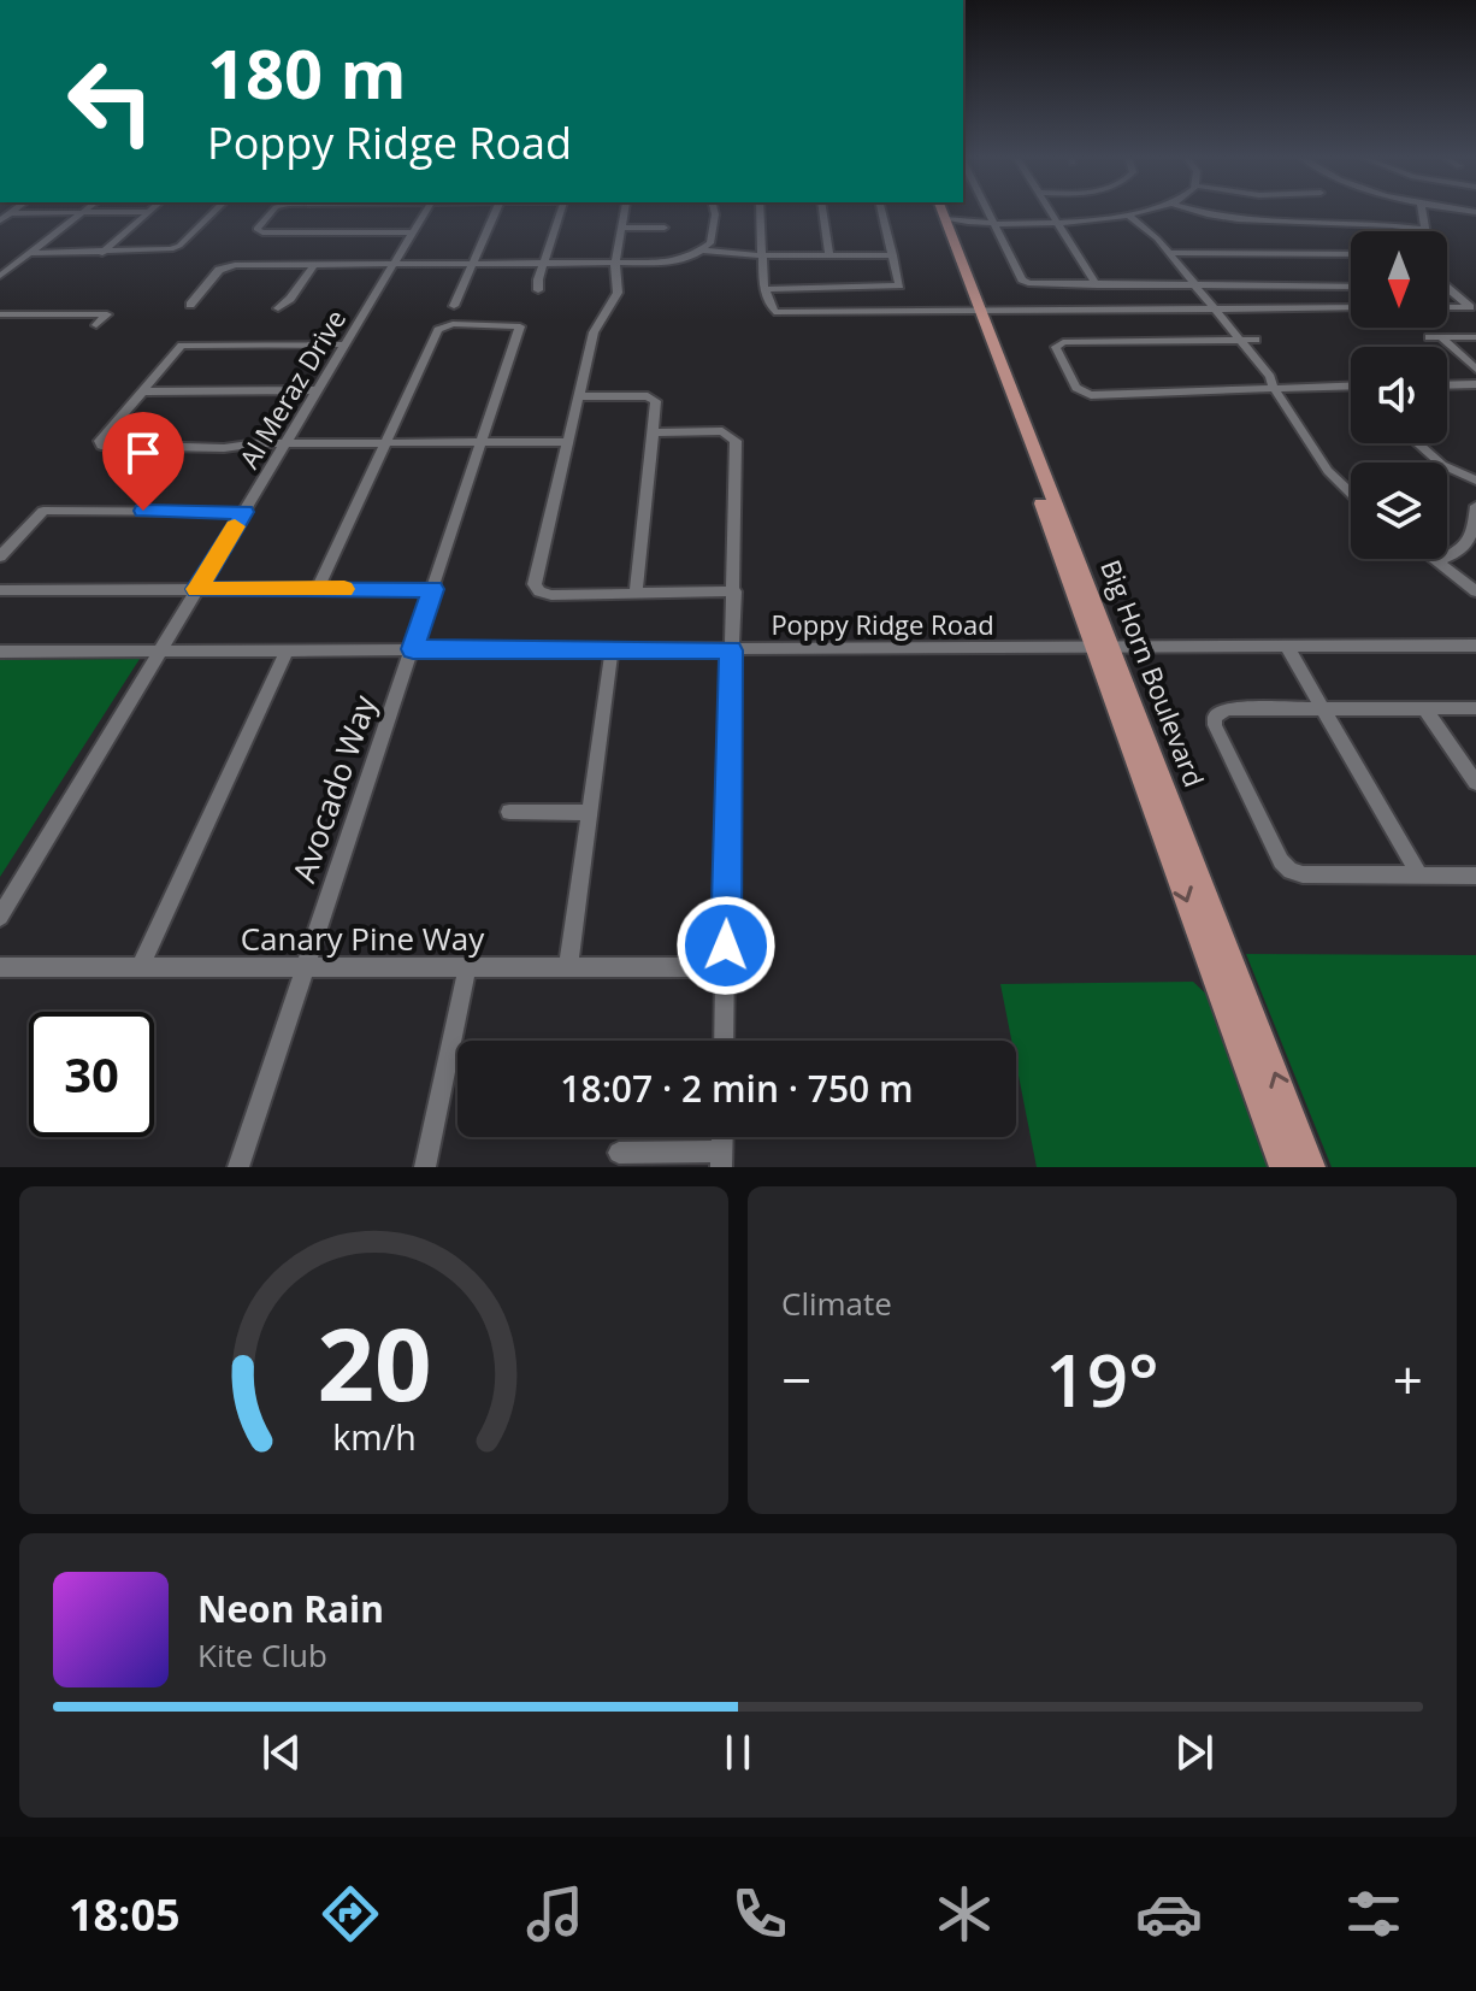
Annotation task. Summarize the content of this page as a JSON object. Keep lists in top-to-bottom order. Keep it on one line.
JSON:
{"streets":{"main road":["Big Horn Boulevard"],"street":["Al Meraz Drive","Poppy Ridge Road","Avocado Way","Canary Pine Way"]},"crossings":[["Al Meraz Drive","Poppy Ridge Road"],["Poppy Ridge Road","Big Horn Boulevard"],["Poppy Ridge Road","Avocado Way"],["Avocado Way","Canary Pine Way"]],"north":"bottom","page":{"turn":["180 m","Poppy Ridge Road"],"limit":"30","trip":"18:07 · 2 min · 750 m","tile":"Climate","heat":["−","19°","+"],"song":["Neon Rain","Kite Club"],"tabs":"18:05","gauge":["20","km/h"]}}
